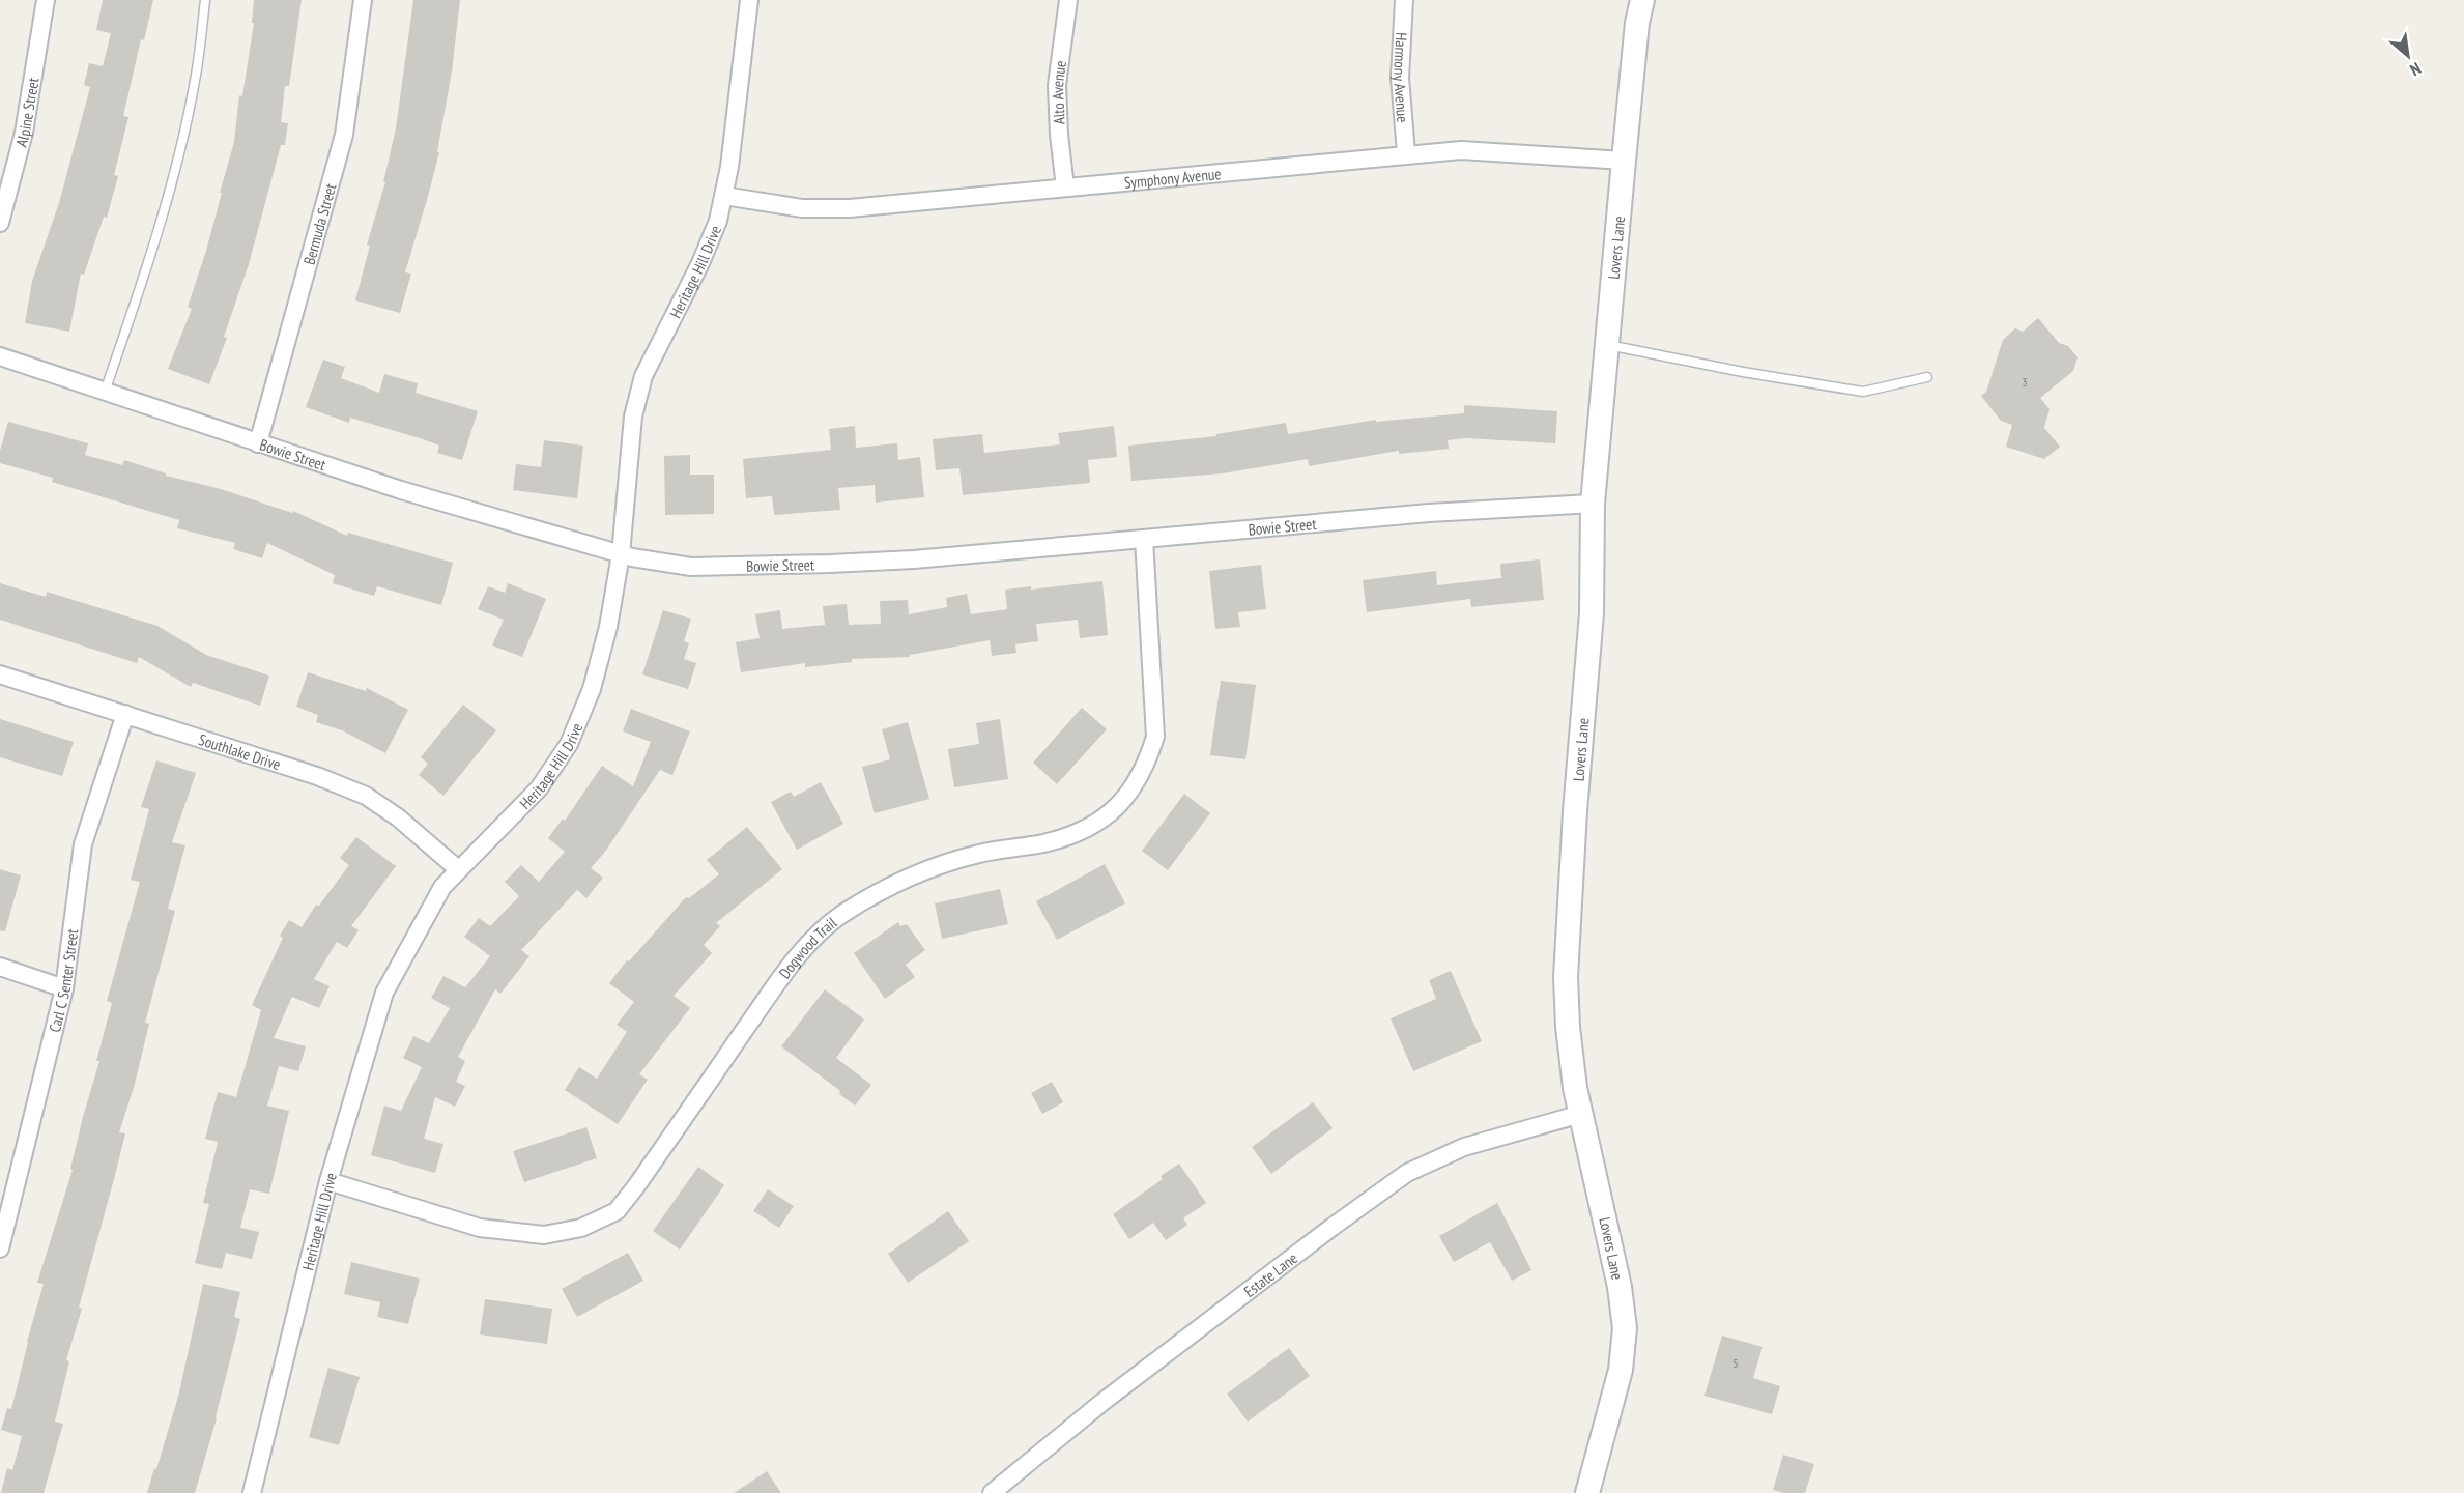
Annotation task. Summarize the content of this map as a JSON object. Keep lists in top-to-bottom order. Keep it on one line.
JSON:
{"streets":{"street":["Harmony Avenue","Alto Avenue","Alpine Street","Symphony Avenue","Bermuda Street","Lovers Lane","Heritage Hill Drive","Bowie Street","Southlake Drive","Dogwood Trail","Carl C Senter Street","Estate Lane"]},"crossings":[["Harmony Avenue","Symphony Avenue"],["Alto Avenue","Symphony Avenue"],["Symphony Avenue","Lovers Lane"],["Symphony Avenue","Heritage Hill Drive"],["Bermuda Street","Bowie Street"],["Lovers Lane","Bowie Street"],["Lovers Lane","Estate Lane"],["Heritage Hill Drive","Bowie Street"],["Heritage Hill Drive","Southlake Drive"],["Heritage Hill Drive","Dogwood Trail"],["Bowie Street","Dogwood Trail"],["Southlake Drive","Carl C Senter Street"]],"house_numbers":["3","5"],"north":"bottom right"}
